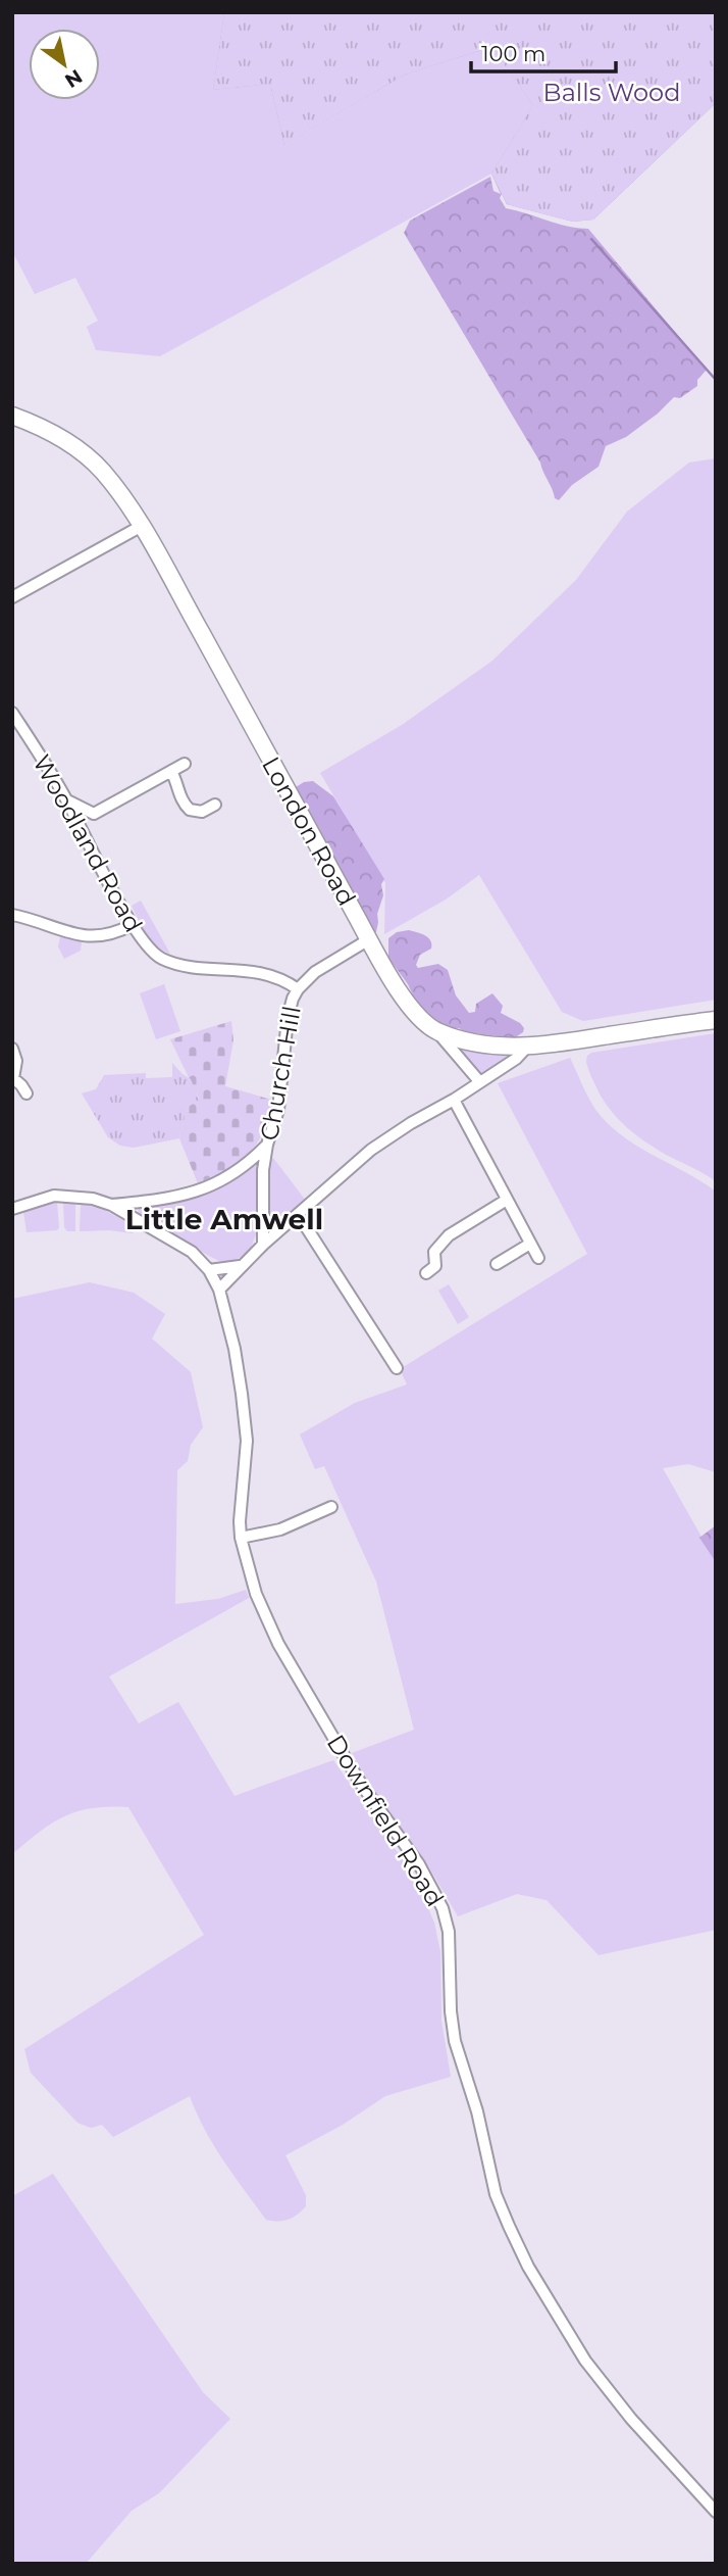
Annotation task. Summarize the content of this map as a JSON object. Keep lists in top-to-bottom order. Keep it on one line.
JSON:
{"streets":{"main road":["London Road"],"street":["Woodland Road","Church Hill","Downfield Road"]},"crossings":[["London Road","Church Hill"],["Woodland Road","Church Hill"]],"districts":["Little Amwell"],"parks":["Balls Wood"],"scale_bar":"100 m","north":"bottom right"}
